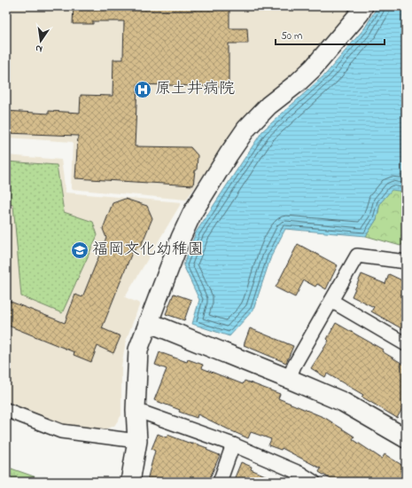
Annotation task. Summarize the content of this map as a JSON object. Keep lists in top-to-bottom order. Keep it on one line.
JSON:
{"places":{"hospital":["原土井病院"],"school or university":["福岡文化幼稚園"]},"scale_bar":"50 m","north":"bottom"}
